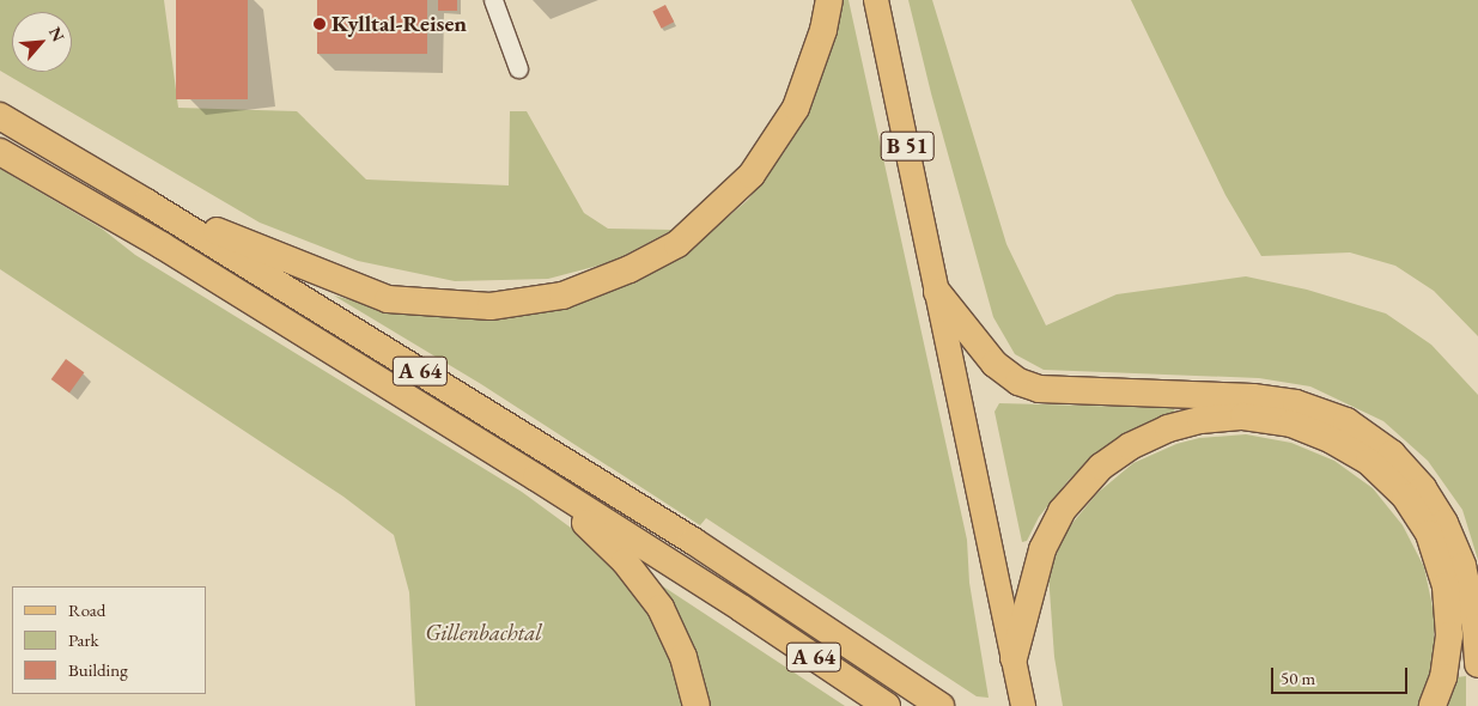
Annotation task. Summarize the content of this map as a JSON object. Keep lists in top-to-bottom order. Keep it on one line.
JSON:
{"streets":{"highway":["A 64"],"main road":["B 51"]},"parks":["Gillenbachtal"],"places":["Kylltal-Reisen"],"legend":["Road","Park","Building"],"scale_bar":"50 m","north":"top right"}
